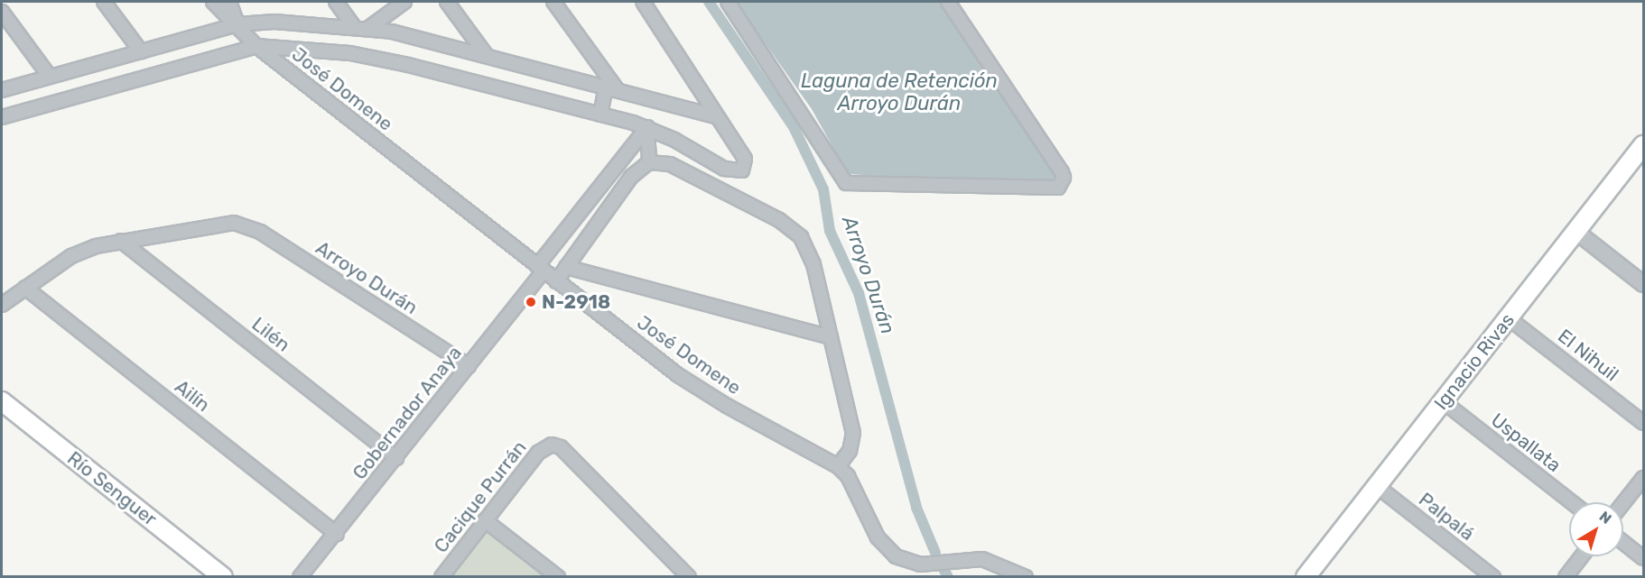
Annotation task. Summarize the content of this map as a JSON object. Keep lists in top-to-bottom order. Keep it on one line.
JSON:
{"streets":{"main road":["Ignacio Rivas","Río Senguer"],"street":["José Domene","Arroyo Durán","Lilén","El Nihuil","Ailín","Gobernador Anaya","Uspallata","Cacique Purrán","Palpalá"]},"crossings":[["José Domene","Gobernador Anaya"],["Arroyo Durán","Lilén"],["Arroyo Durán","Gobernador Anaya"],["Lilén","Gobernador Anaya"],["El Nihuil","Ignacio Rivas"],["Ignacio Rivas","Uspallata"],["Ignacio Rivas","Palpalá"],["Ailín","Gobernador Anaya"]],"water":["Laguna de Retención Arroyo Durán","Arroyo Durán"],"places":["N-2918"],"north":"top right"}
